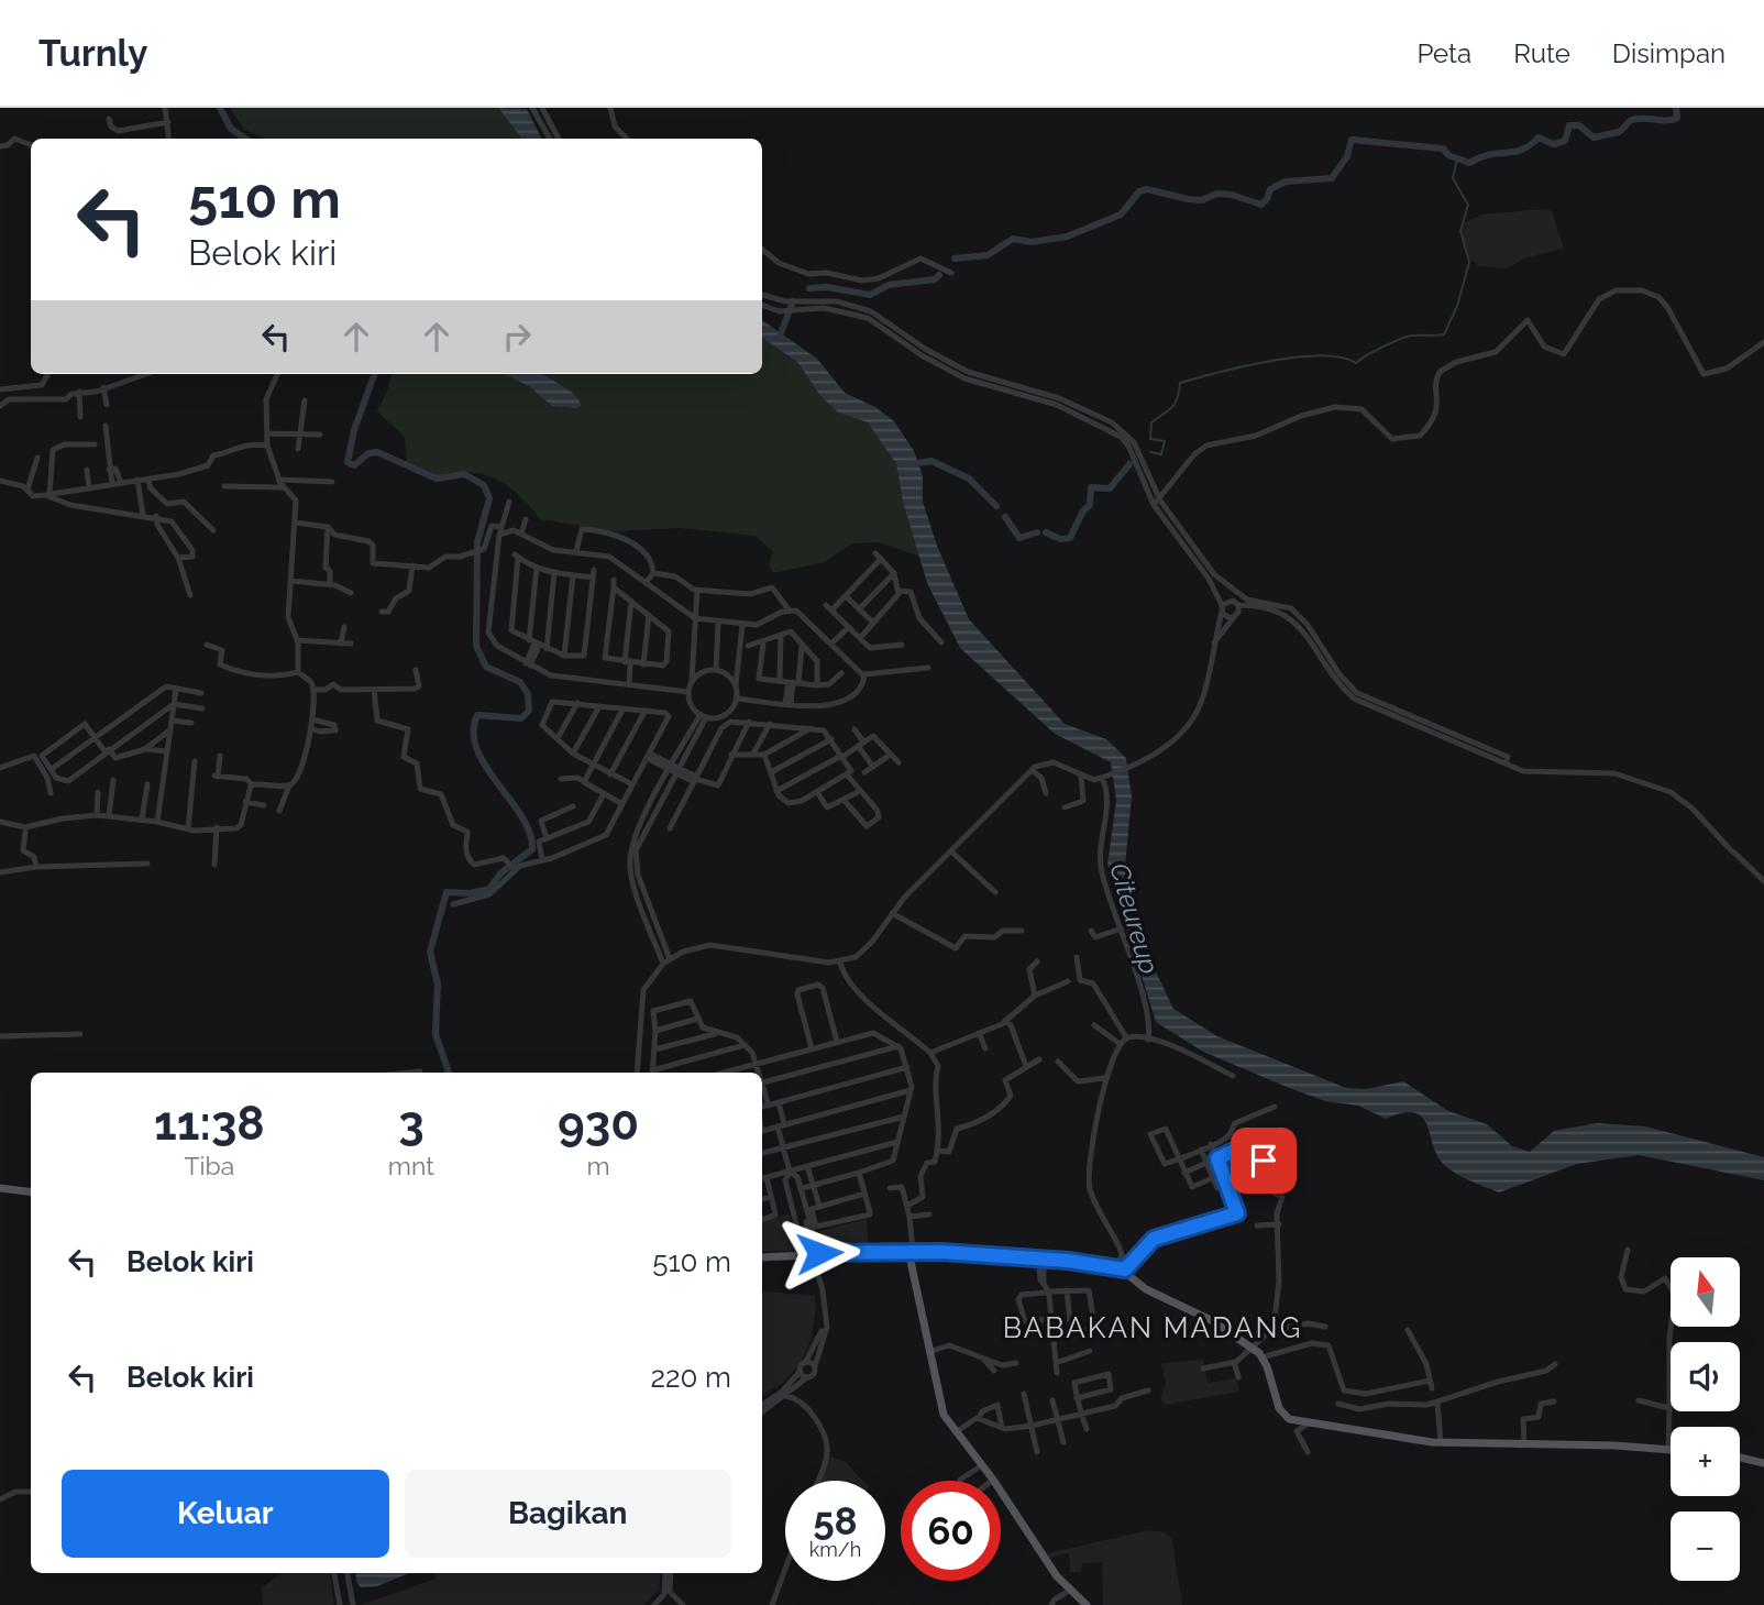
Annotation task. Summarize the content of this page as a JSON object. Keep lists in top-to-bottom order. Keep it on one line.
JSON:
{"districts":["BABAKAN MADANG"],"water":["Citeureup"],"north":"top","page":{"header":"Turnly","nav":["Peta","Rute","Disimpan"],"turn":["510 m","Belok kiri"],"eta":["11:38","Tiba","3","mnt","930","m"],"list":[{"name":"Belok kiri","value":"510 m"},{"name":"Belok kiri","value":"220 m"}],"map_buttons":["+","−"],"buttons":["Keluar","Bagikan"],"speed":"58 km/h","limit":"60"}}
